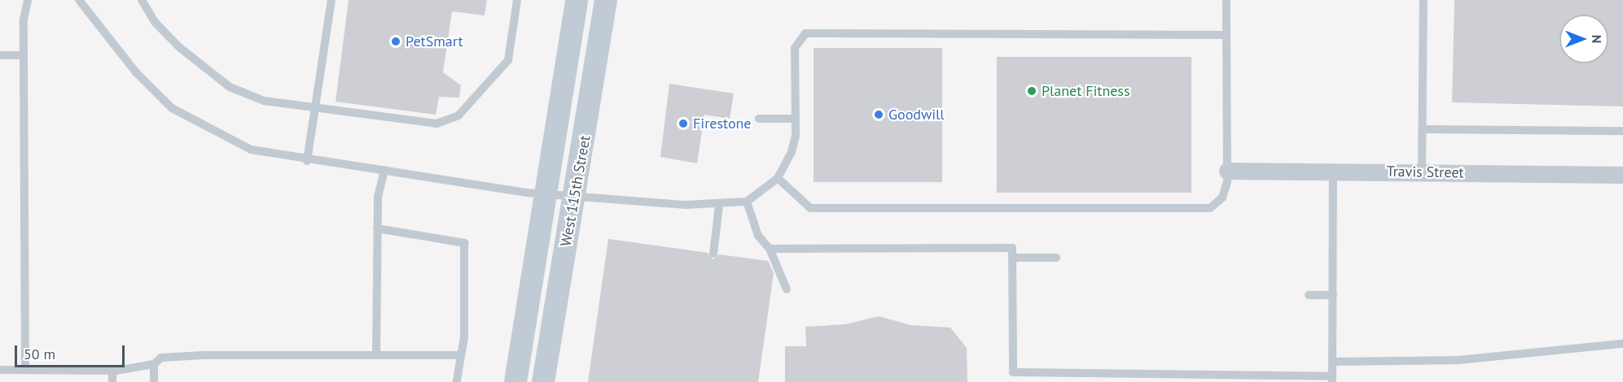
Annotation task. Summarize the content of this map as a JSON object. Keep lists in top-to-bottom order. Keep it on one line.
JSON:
{"streets":{"street":["Travis Street","West 115th Street"]},"places":["PetSmart","Planet Fitness","Goodwill","Firestone"],"scale_bar":"50 m","north":"right"}
